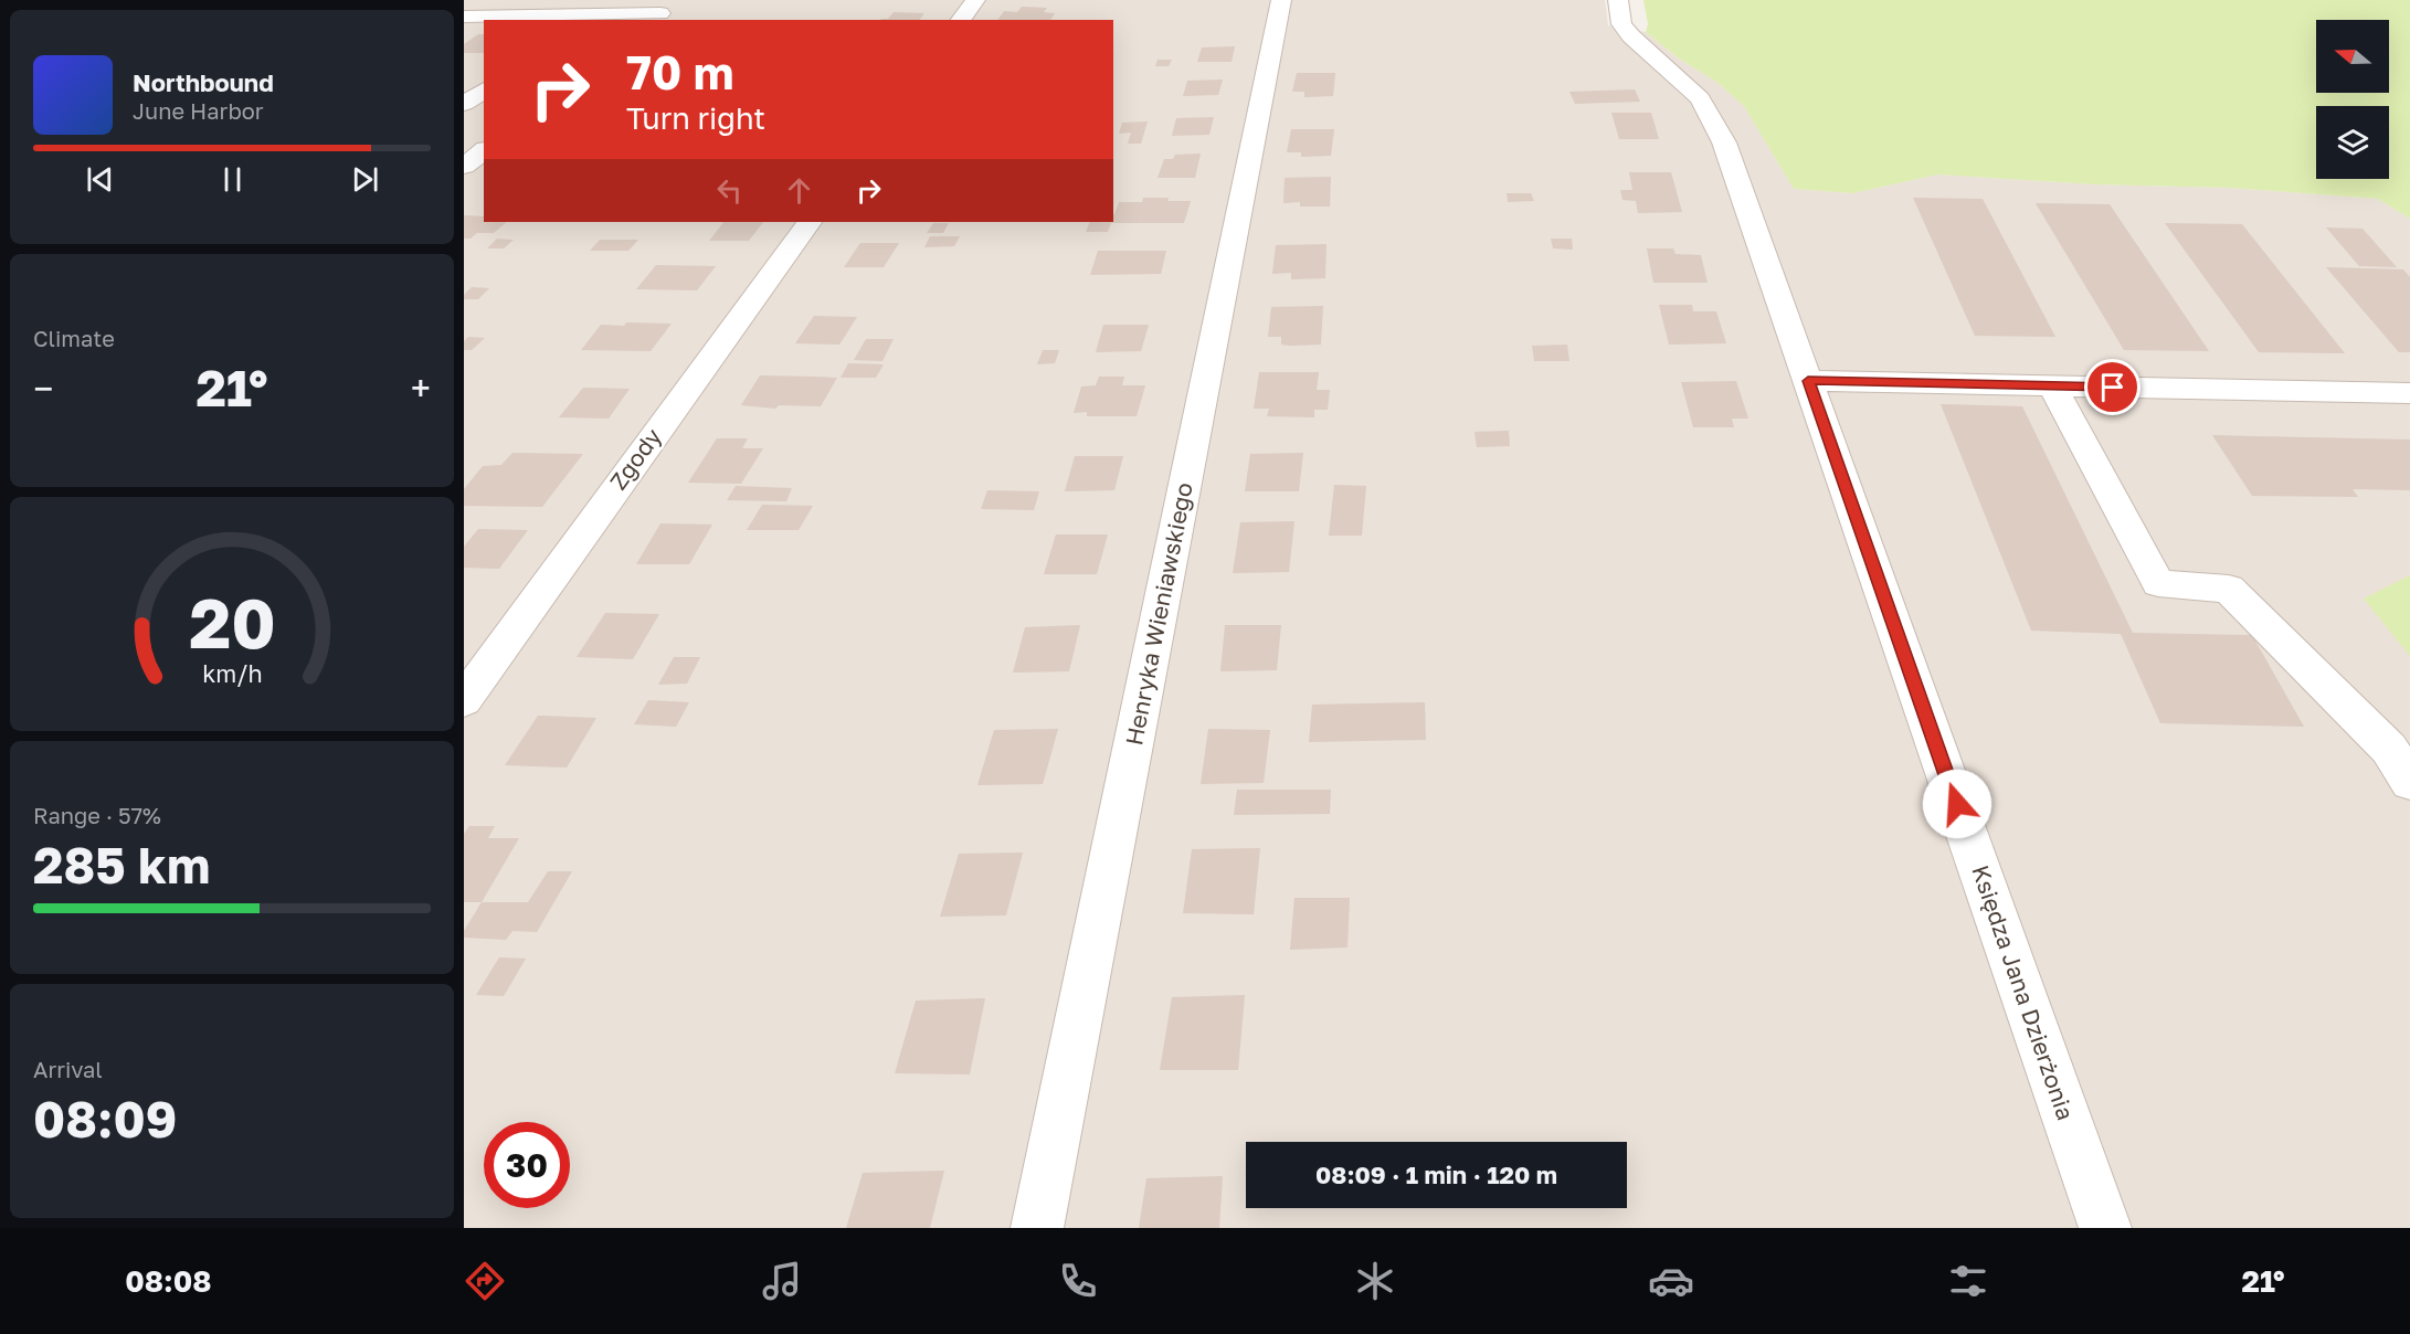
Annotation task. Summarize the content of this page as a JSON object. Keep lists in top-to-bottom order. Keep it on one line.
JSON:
{"streets":{"street":["Zgody","Henryka Wieniawskiego","Księdza Jana Dzierżonia"]},"north":"left","page":{"turn":["70 m","Turn right"],"song":["Northbound","June Harbor"],"tile":["Climate",["Range · 57%","285 km"],["Arrival","08:09"]],"heat":["−","21°","+"],"limit":"30","trip":"08:09 · 1 min · 120 m","tabs":["08:08","21°"],"gauge":["20","km/h"]}}
